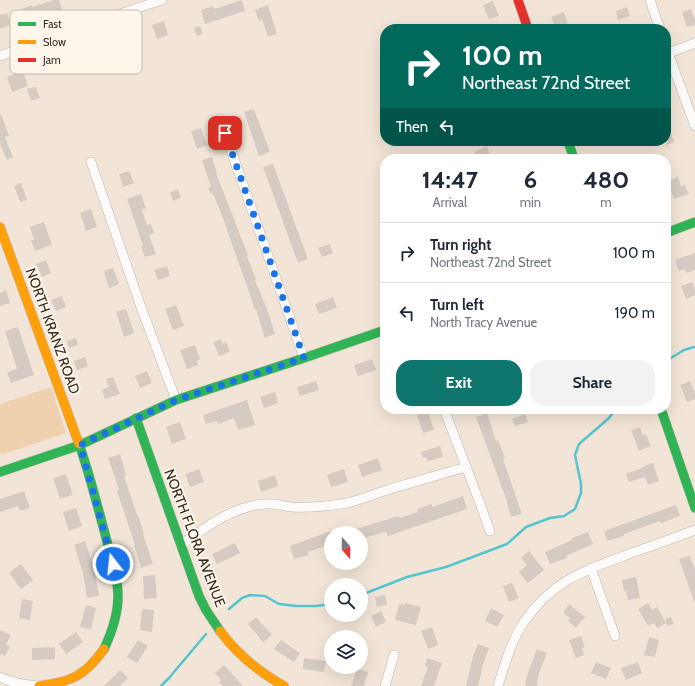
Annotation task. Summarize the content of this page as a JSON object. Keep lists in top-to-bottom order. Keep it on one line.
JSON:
{"streets":{"street":["NORTH KRANZ ROAD","NORTH FLORA AVENUE"]},"legend":["Fast","Slow","Jam"],"north":"bottom","page":{"turn":["100 m","Northeast 72nd Street"],"then":"Then","eta":["14:47","Arrival","6","min","480","m"],"list":[{"name":"Turn right","note":"Northeast 72nd Street","value":"100 m"},{"name":"Turn left","note":"North Tracy Avenue","value":"190 m"}],"buttons":["Exit","Share"]}}
